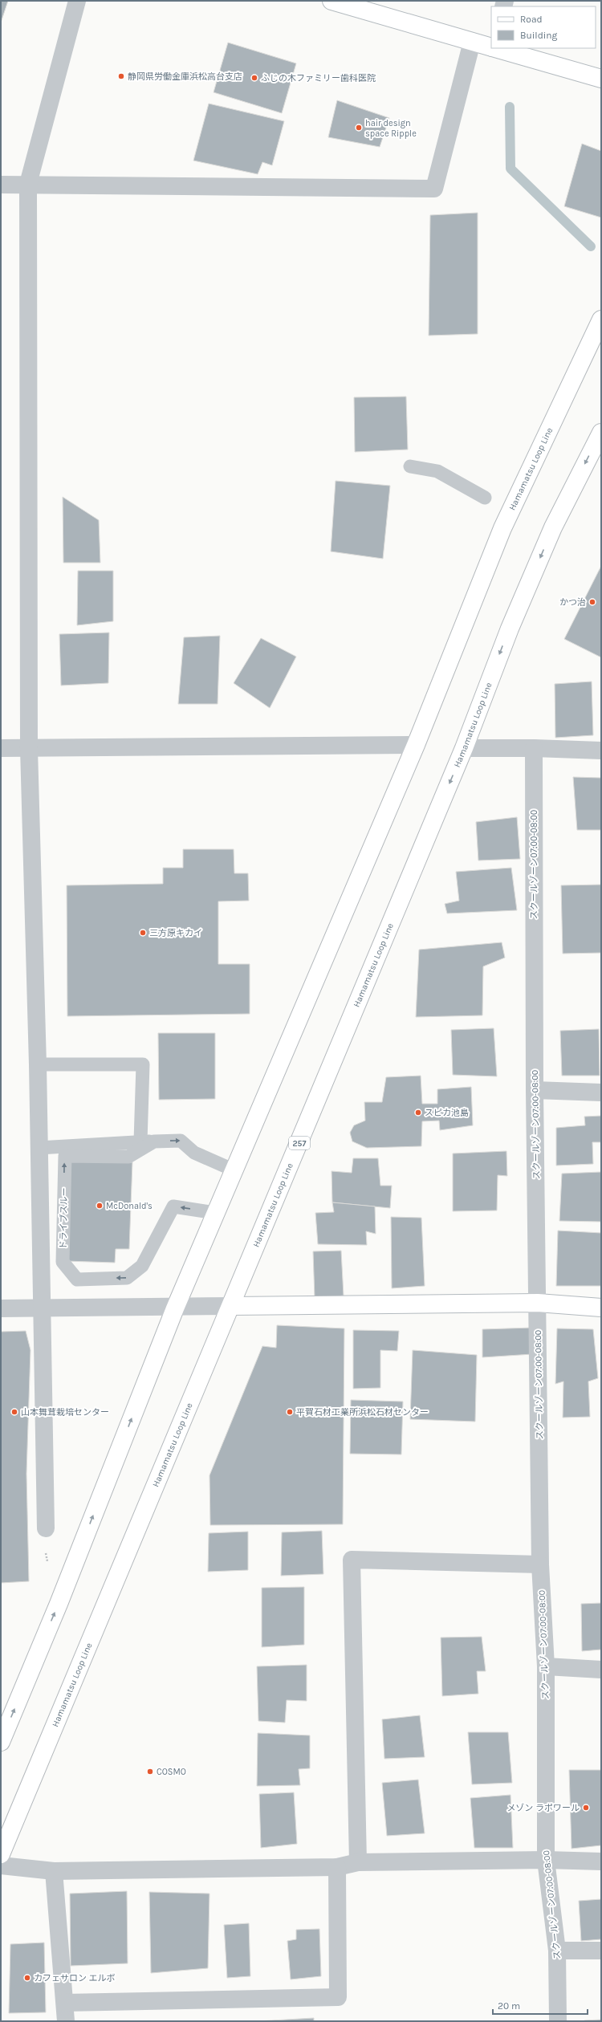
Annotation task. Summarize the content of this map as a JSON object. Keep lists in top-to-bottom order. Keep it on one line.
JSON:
{"streets":{"main road":["Hamamatsu Loop Line","257"],"street":["スクールゾーン07:00-08:00"],"lane":["ドライブスルー"]},"crossings":[["Hamamatsu Loop Line","ドライブスルー"]],"places":["静岡県労働金庫浜松高台支店","ふじの木ファミリー歯科医院","hair design space Ripple","かつ治","三方原キカイ","スピカ池島","McDonald's","山本舞茸栽培センター","平賀石材工業所浜松石材センター","COSMO","メゾン ラポワール","カフェサロン エルボ"],"legend":["Road","Building"],"scale_bar":"20 m"}
